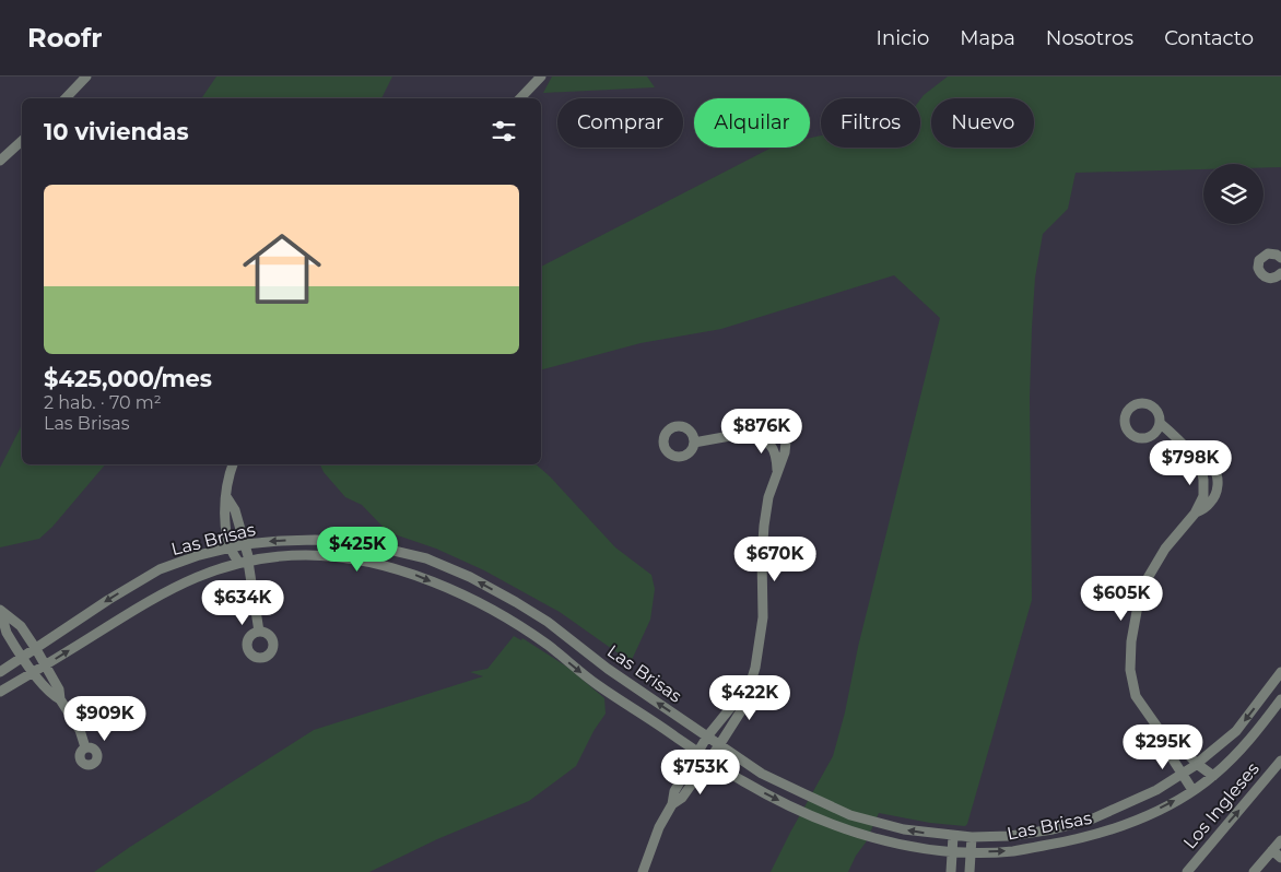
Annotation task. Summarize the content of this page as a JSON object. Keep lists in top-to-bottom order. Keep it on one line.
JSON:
{"streets":{"street":["Las Brisas","Los Ingleses"]},"one_way":["Los Ingleses"],"page":{"header":"Roofr","nav":["Inicio","Mapa","Nosotros","Contacto"],"chip":["Comprar","Alquilar","Filtros","Nuevo"],"heading":"10 viviendas","list":[{"name":"$425,000/mes","note":"2 hab. · 70 m² · Las Brisas"}],"price":["$876K","$798K","$425K","$670K","$605K","$634K","$422K","$909K","$295K","$753K"]}}
